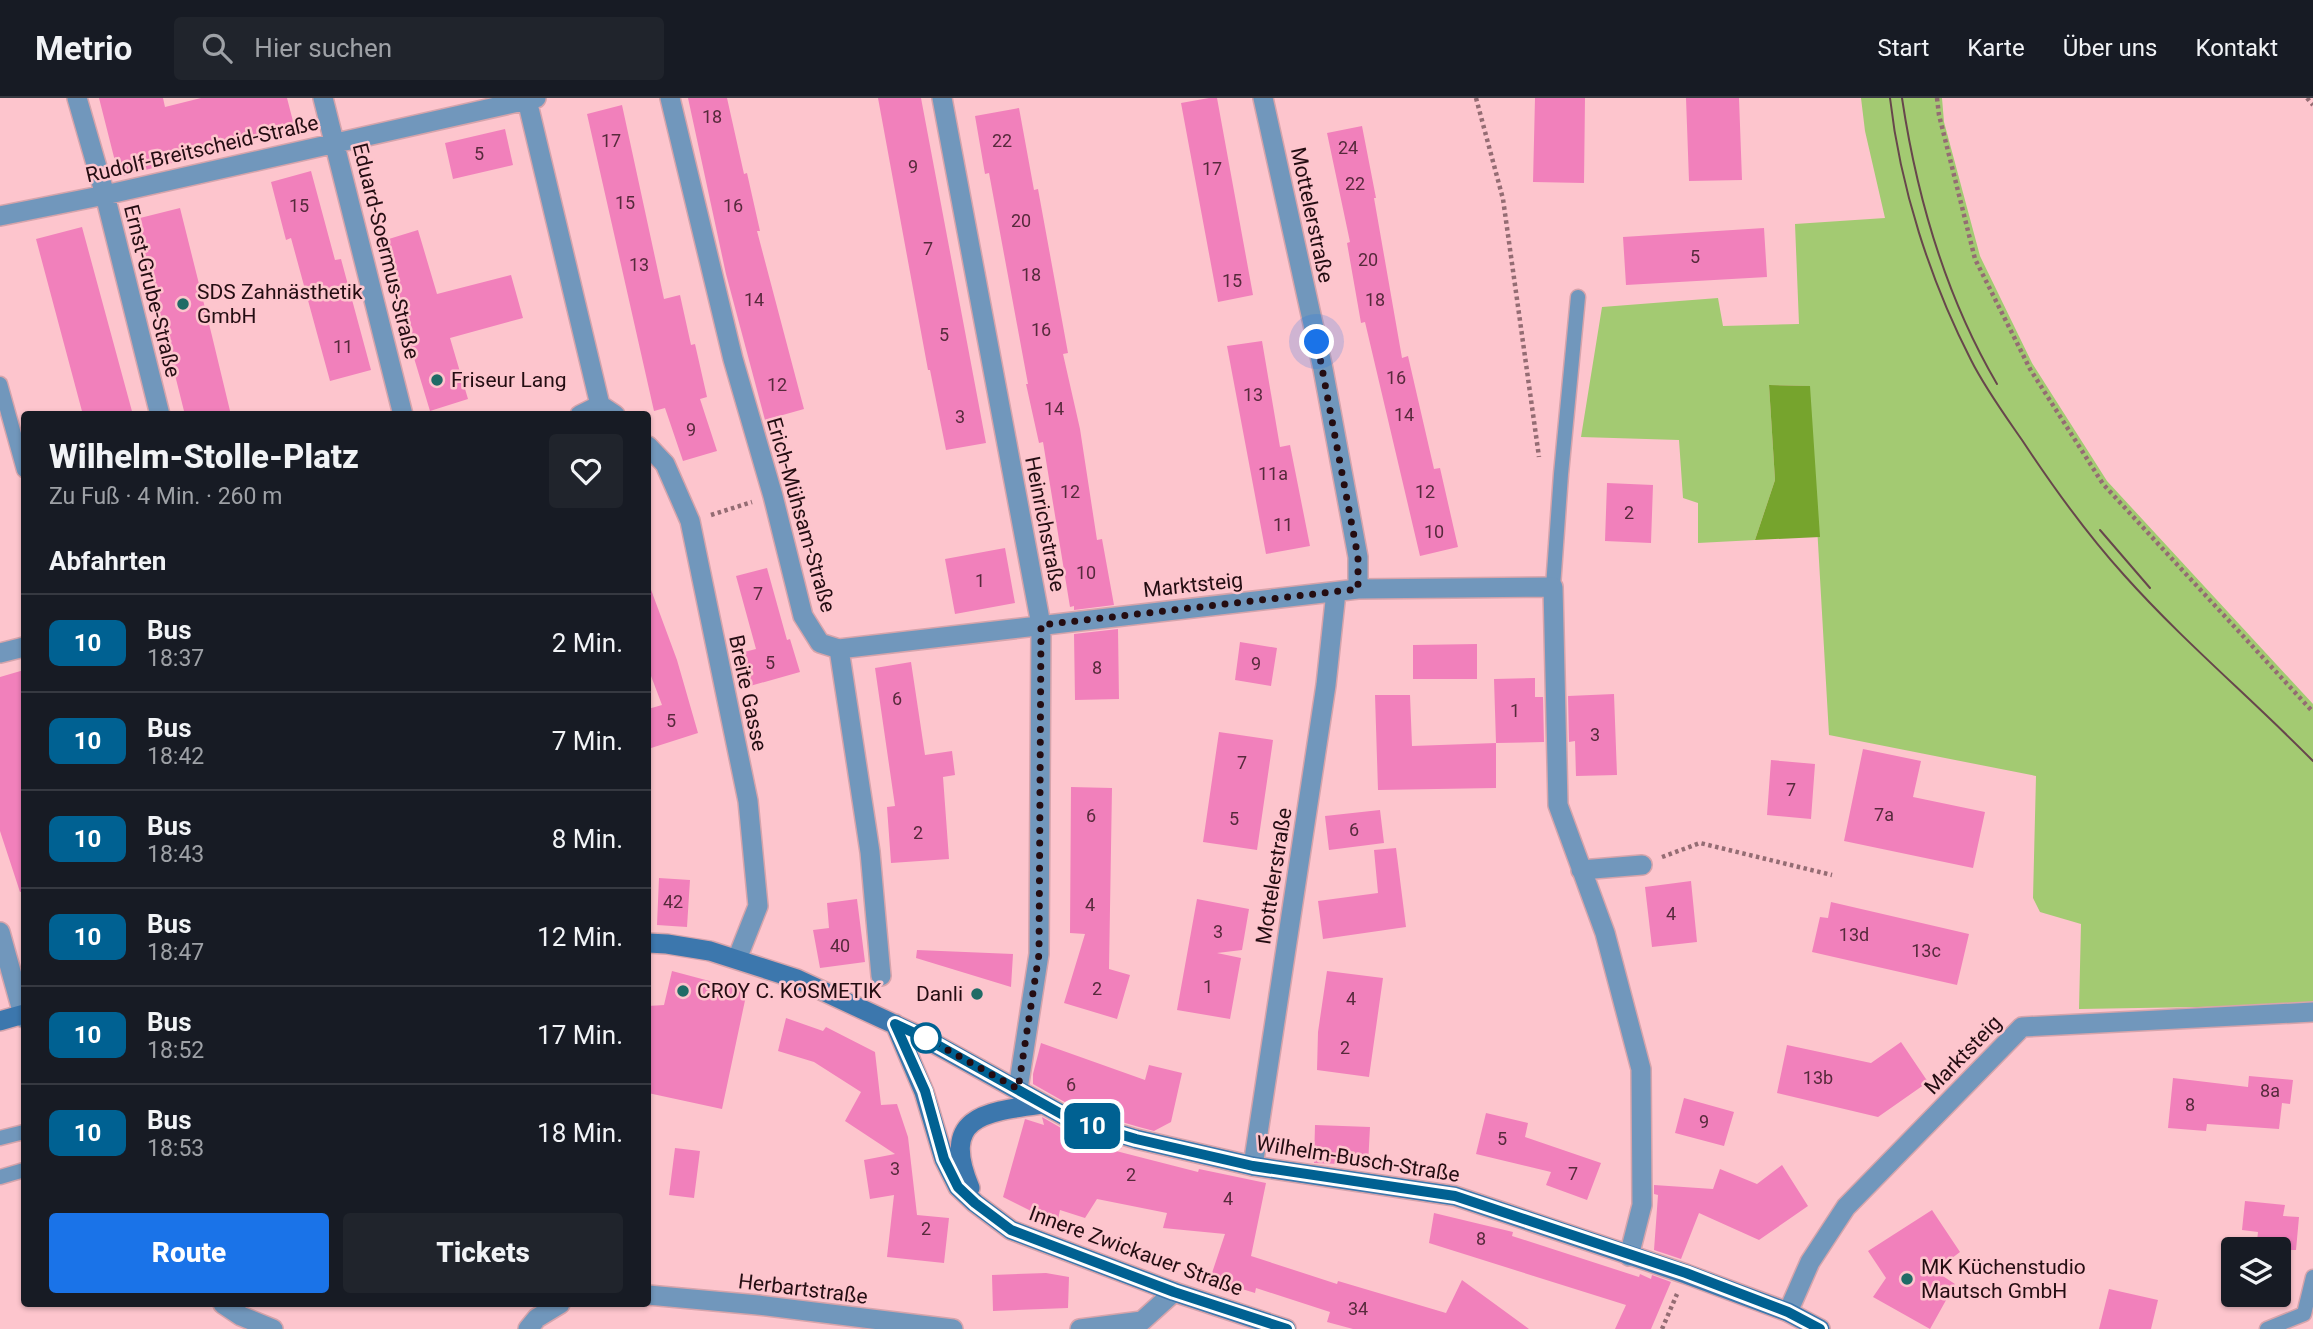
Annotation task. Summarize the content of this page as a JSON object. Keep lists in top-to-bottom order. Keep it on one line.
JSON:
{"streets":{"main road":["Wilhelm-Busch-Straße","Innere Zwickauer Straße"],"street":["Rudolf-Breitscheid-Straße","Mottelerstraße","Eduard-Soermus-Straße","Ernst-Grube-Straße","Erich-Mühsam-Straße","Heinrichstraße","Marktsteig","Breite Gasse","Herbartstraße"]},"crossings":[["Rudolf-Breitscheid-Straße","Eduard-Soermus-Straße"],["Rudolf-Breitscheid-Straße","Ernst-Grube-Straße"],["Mottelerstraße","Marktsteig"],["Mottelerstraße","Wilhelm-Busch-Straße"],["Erich-Mühsam-Straße","Marktsteig"],["Heinrichstraße","Marktsteig"],["Heinrichstraße","Wilhelm-Busch-Straße"],["Marktsteig","Wilhelm-Busch-Straße"],["Wilhelm-Busch-Straße","Innere Zwickauer Straße"]],"places":["SDS Zahnästhetik GmbH","Friseur Lang","CROY C. KOSMETIK","Danli","MK Küchenstudio Mautsch GmbH"],"lines":["bus line 10"],"house_numbers":["18","17","22","24","5","9","17","22","15","15","16","20","7","5","20","13","18","15","14","18","16","5","11","16","12","13","14","14","3","9","11a","12","12","2","11","10","10","1","7","5","9","8","6","1","5","3","7","7","7a","6","5","6","2","42","4","4","3","13d","40","13c","1","2","4","2","13b","6","8a","8","9","5","3","7","2","4","2","8","34"],"page":{"header":"Metrio","search":"Hier suchen","nav":["Start","Karte","Über uns","Kontakt"],"on_map":"10","heading":[["Wilhelm-Stolle-Platz","Zu Fuß · 4 Min. · 260 m"],"Abfahrten"],"list":[{"mark":"10","name":"Bus","note":"18:37","value":"2 Min."},{"mark":"10","name":"Bus","note":"18:42","value":"7 Min."},{"mark":"10","name":"Bus","note":"18:43","value":"8 Min."},{"mark":"10","name":"Bus","note":"18:47","value":"12 Min."},{"mark":"10","name":"Bus","note":"18:52","value":"17 Min."},{"mark":"10","name":"Bus","note":"18:53","value":"18 Min."}],"buttons":["Route","Tickets"]}}
